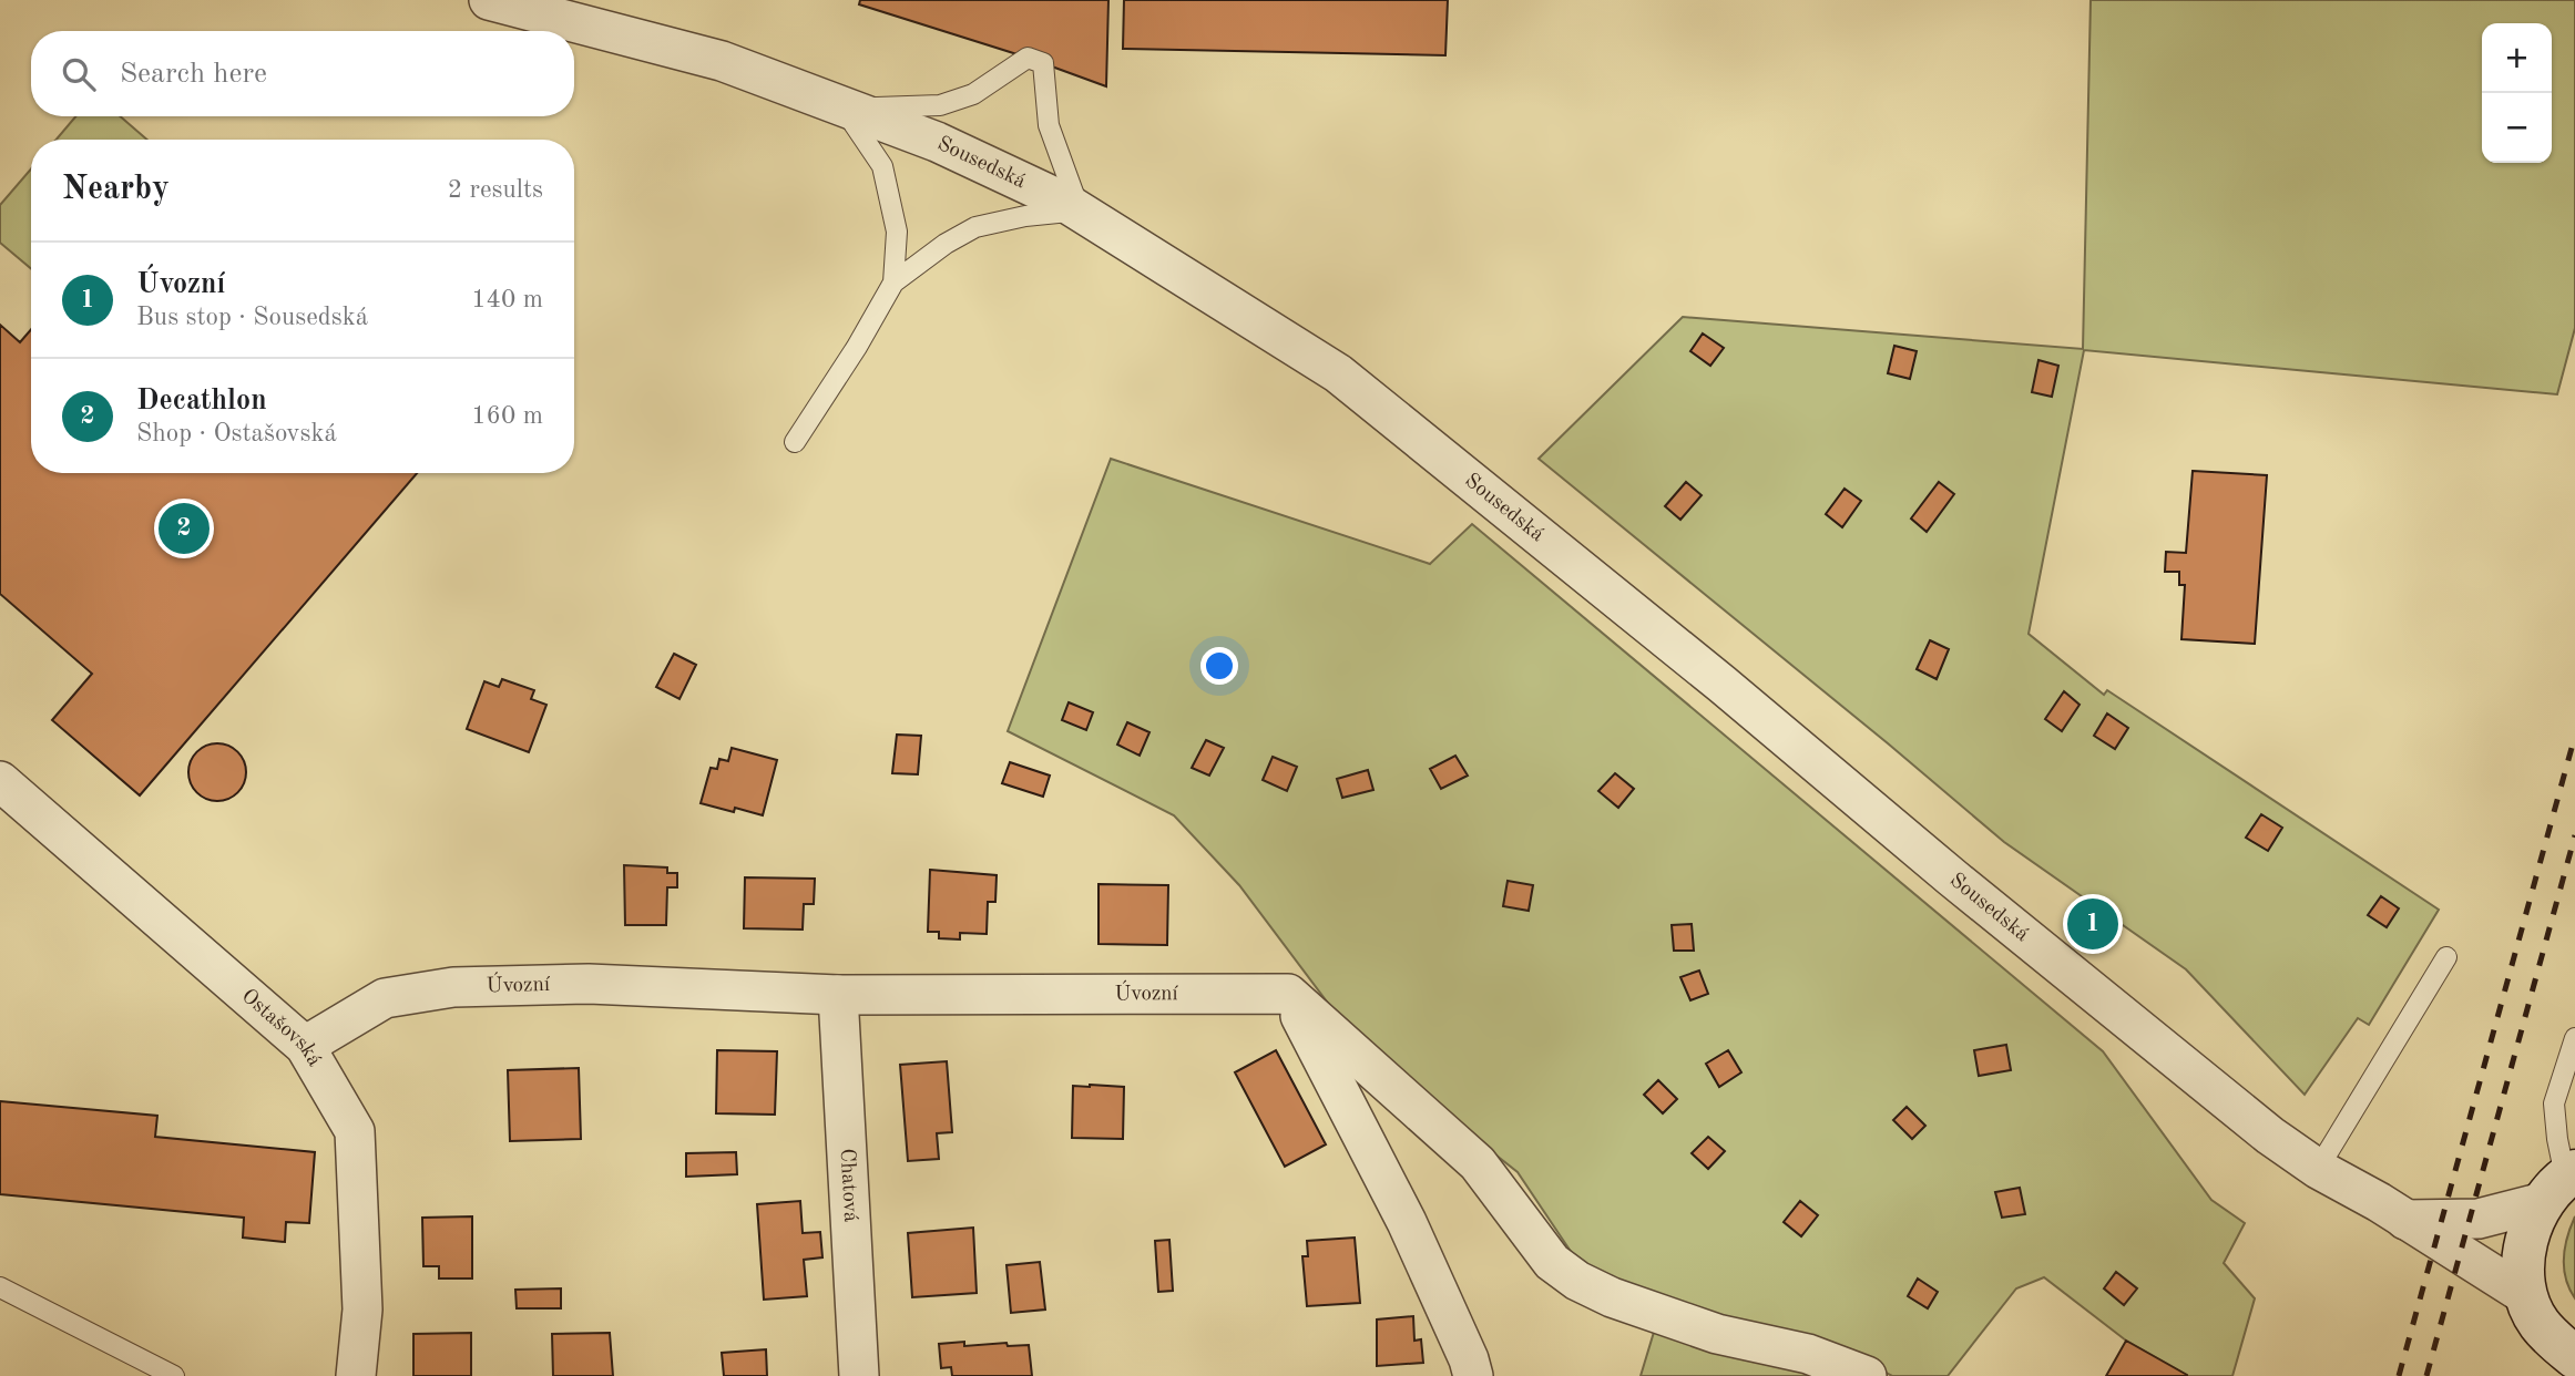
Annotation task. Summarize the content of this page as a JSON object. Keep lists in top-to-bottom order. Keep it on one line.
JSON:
{"streets":{"street":["Sousedská","Úvozní","Ostašovská","Chatová"]},"crossings":[["Úvozní","Ostašovská"],["Úvozní","Chatová"]],"page":{"map_buttons":["+","−"],"search":"Search here","heading":["Nearby","2 results"],"list":[{"mark":"1","name":"Úvozní","note":"Bus stop · Sousedská","value":"140 m"},{"mark":"2","name":"Decathlon","note":"Shop · Ostašovská","value":"160 m"}],"pins":["2","1"]}}
